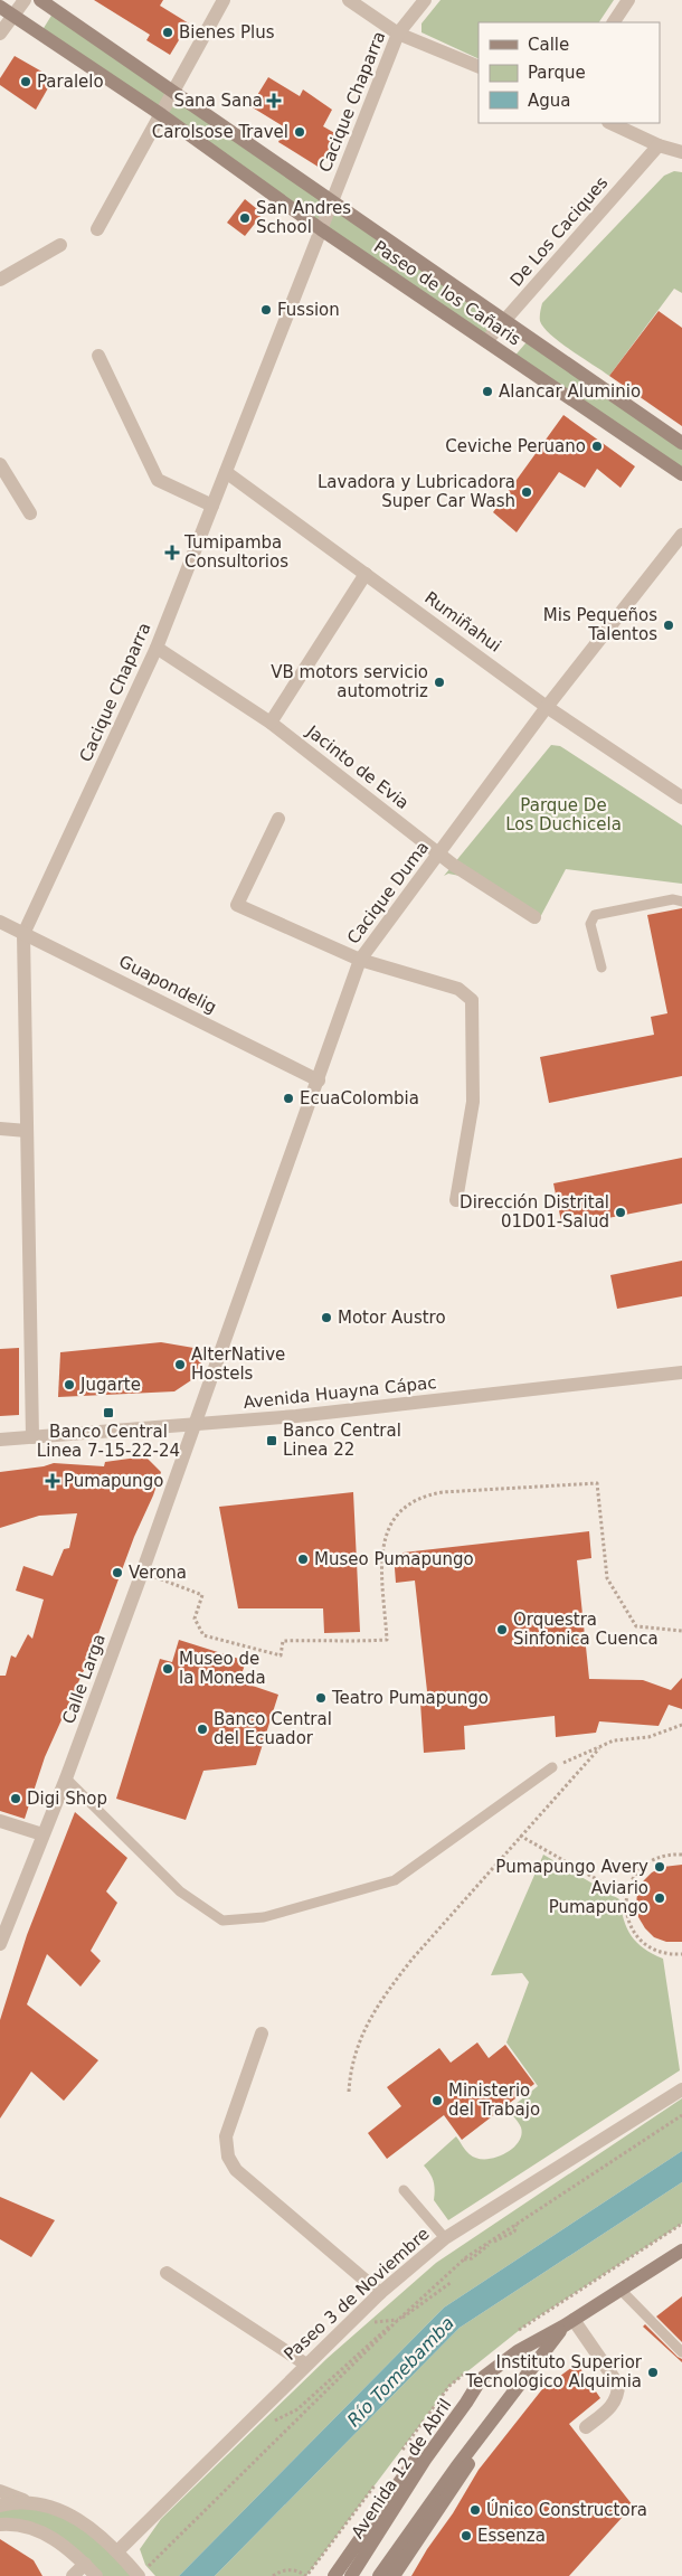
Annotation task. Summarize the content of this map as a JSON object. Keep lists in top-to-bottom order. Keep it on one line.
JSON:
{"streets":{"main road":["Paseo de los Cañaris","Avenida 12 de Abril"],"street":["Cacique Chaparra","De Los Caciques","Rumiñahui","Jacinto de Evia","Cacique Duma","Guapondelig","Avenida Huayna Cápac","Calle Larga","Paseo 3 de Noviembre"]},"crossings":[["Cacique Chaparra","Paseo de los Cañaris"],["Cacique Chaparra","Rumiñahui"],["Cacique Chaparra","Jacinto de Evia"],["Cacique Chaparra","Guapondelig"],["Cacique Chaparra","Avenida Huayna Cápac"],["De Los Caciques","Paseo de los Cañaris"],["Rumiñahui","Cacique Duma"],["Jacinto de Evia","Cacique Duma"],["Cacique Duma","Guapondelig"],["Cacique Duma","Avenida Huayna Cápac"],["Cacique Duma","Calle Larga"],["Avenida Huayna Cápac","Calle Larga"]],"water":["Río Tomebamba"],"parks":["Parque De Los Duchicela"],"places":{"other":["Bienes Plus","Paralelo","Carolsose Travel","San Andres School","Fussion","Alancar Aluminio","Ceviche Peruano","Lavadora y Lubricadora Super Car Wash","Mis Pequeños Talentos","VB motors servicio automotriz","EcuaColombia","Dirección Distrital 01D01-Salud","Motor Austro","AlterNative Hostels","Jugarte","Museo Pumapungo","Verona","Orquestra Sinfonica Cuenca","Museo de la Moneda","Teatro Pumapungo","Banco Central del Ecuador","Digi Shop","Pumapungo Avery","Aviario Pumapungo","Ministerio del Trabajo","Instituto Superior Tecnologico Alquimia","Único Constructora","Essenza"],"health":["Sana Sana","Tumipamba Consultorios","Pumapungo"],"transit":["Banco Central Linea 7-15-22-24","Banco Central Linea 22"]},"legend":["Calle","Parque","Agua"]}
